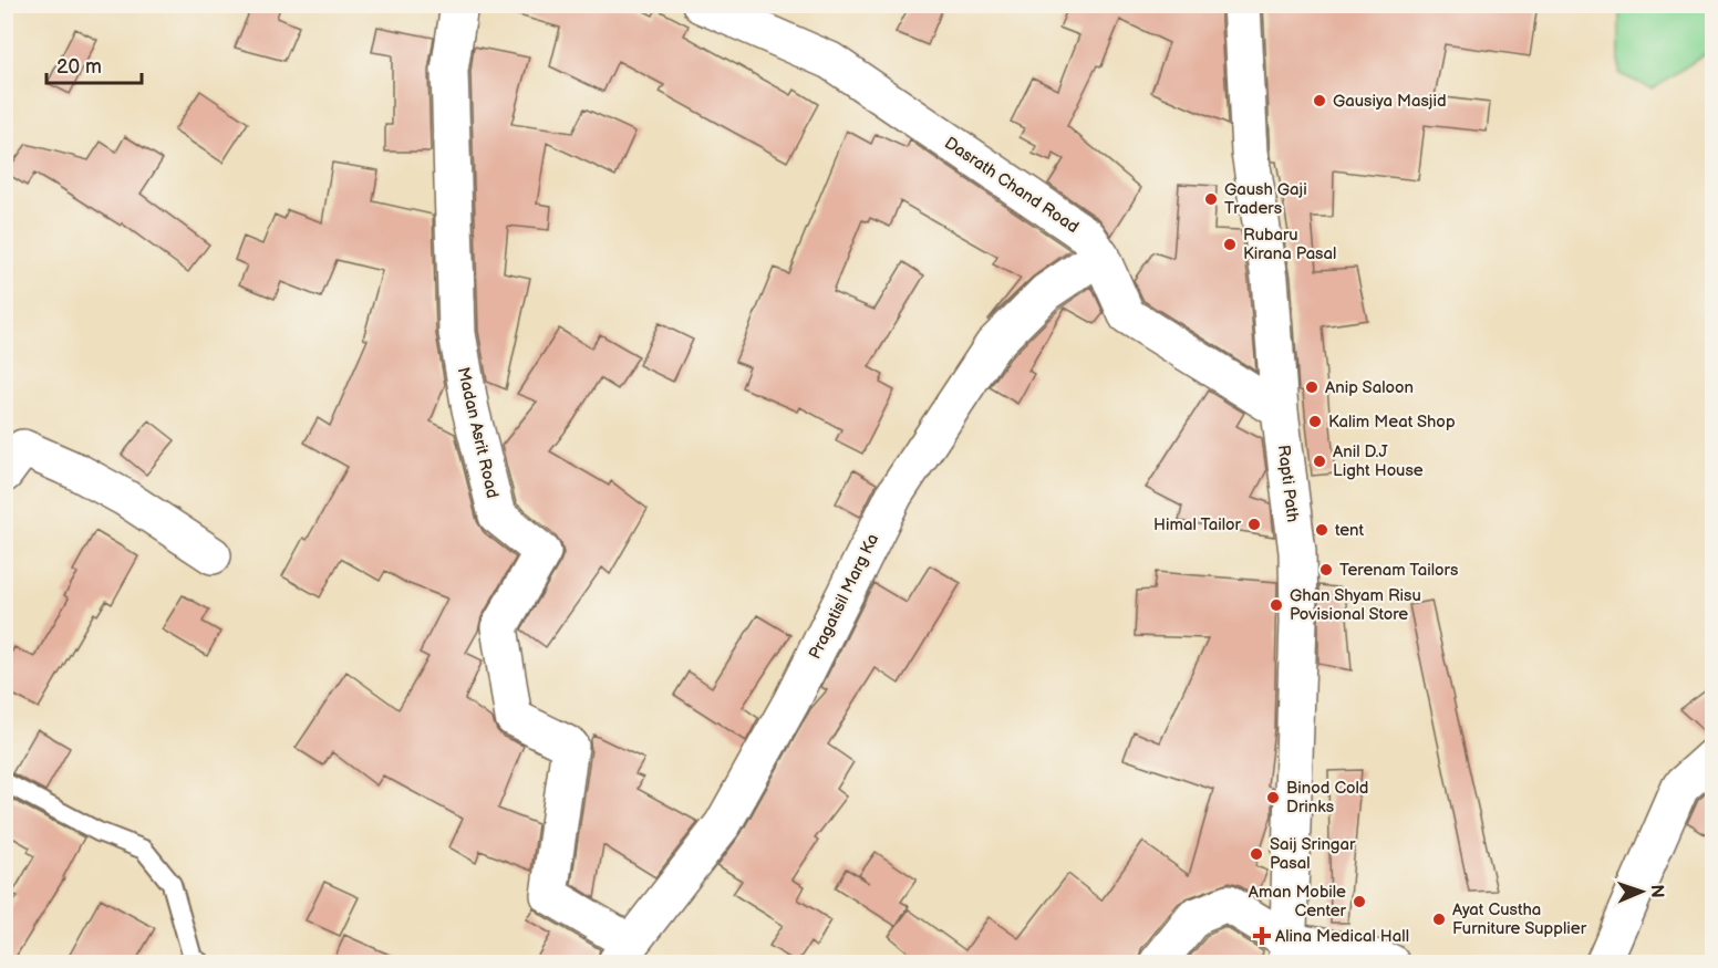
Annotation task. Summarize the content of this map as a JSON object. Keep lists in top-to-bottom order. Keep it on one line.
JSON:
{"streets":{"street":["Dasrath Chand Road","Madan Asrit Road","Rapti Path","Pragatisil Marg Ka"]},"crossings":[["Dasrath Chand Road","Rapti Path"],["Dasrath Chand Road","Pragatisil Marg Ka"],["Madan Asrit Road","Pragatisil Marg Ka"]],"places":{"other":["Gausiya Masjid","Gaush Gaji Traders","Rubaru Kirana Pasal","Anip Saloon","Kalim Meat Shop","Anil D.J Light House","Himal Tailor","tent","Terenam Tailors","Ghan Shyam Risu Povisional Store","Binod Cold Drinks","Saij Sringar Pasal","Aman Mobile Center","Ayat Custha Furniture Supplier"],"health":["Alina Medical Hall"]},"scale_bar":"20 m","north":"right"}
